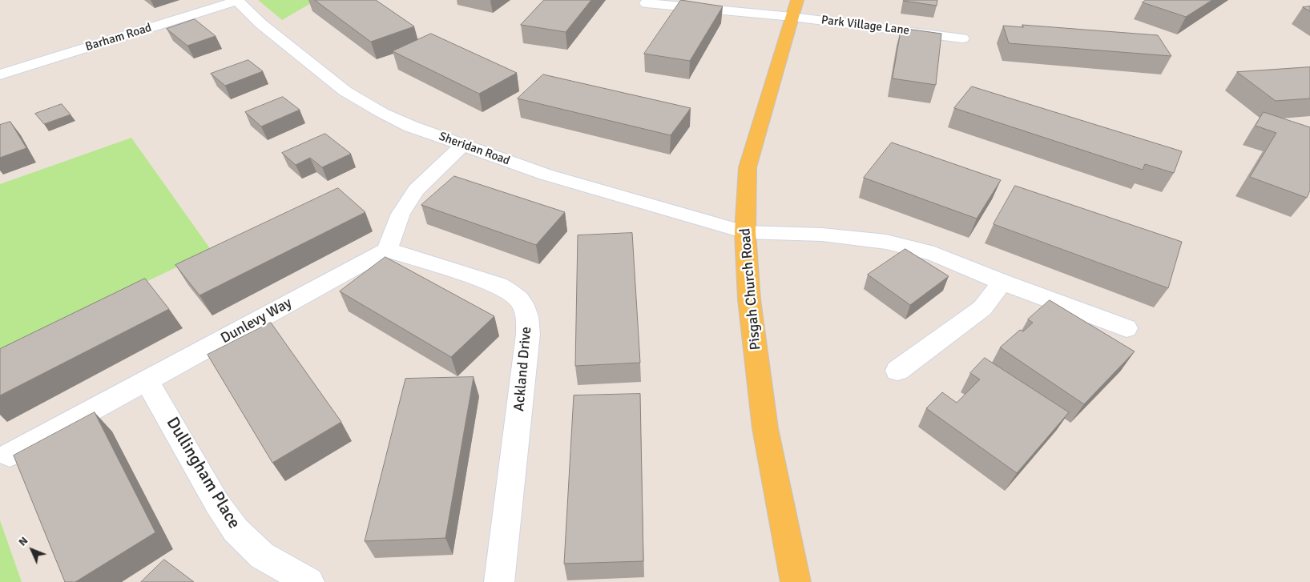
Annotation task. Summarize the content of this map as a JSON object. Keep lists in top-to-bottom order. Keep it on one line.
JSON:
{"streets":{"main road":["Pisgah Church Road"],"street":["Park Village Lane","Barham Road","Sheridan Road","Dunlevy Way","Ackland Drive","Dullingham Place"]},"crossings":[["Park Village Lane","Pisgah Church Road"],["Barham Road","Sheridan Road"],["Sheridan Road","Pisgah Church Road"],["Dunlevy Way","Ackland Drive"],["Dunlevy Way","Dullingham Place"]],"north":"top left"}
